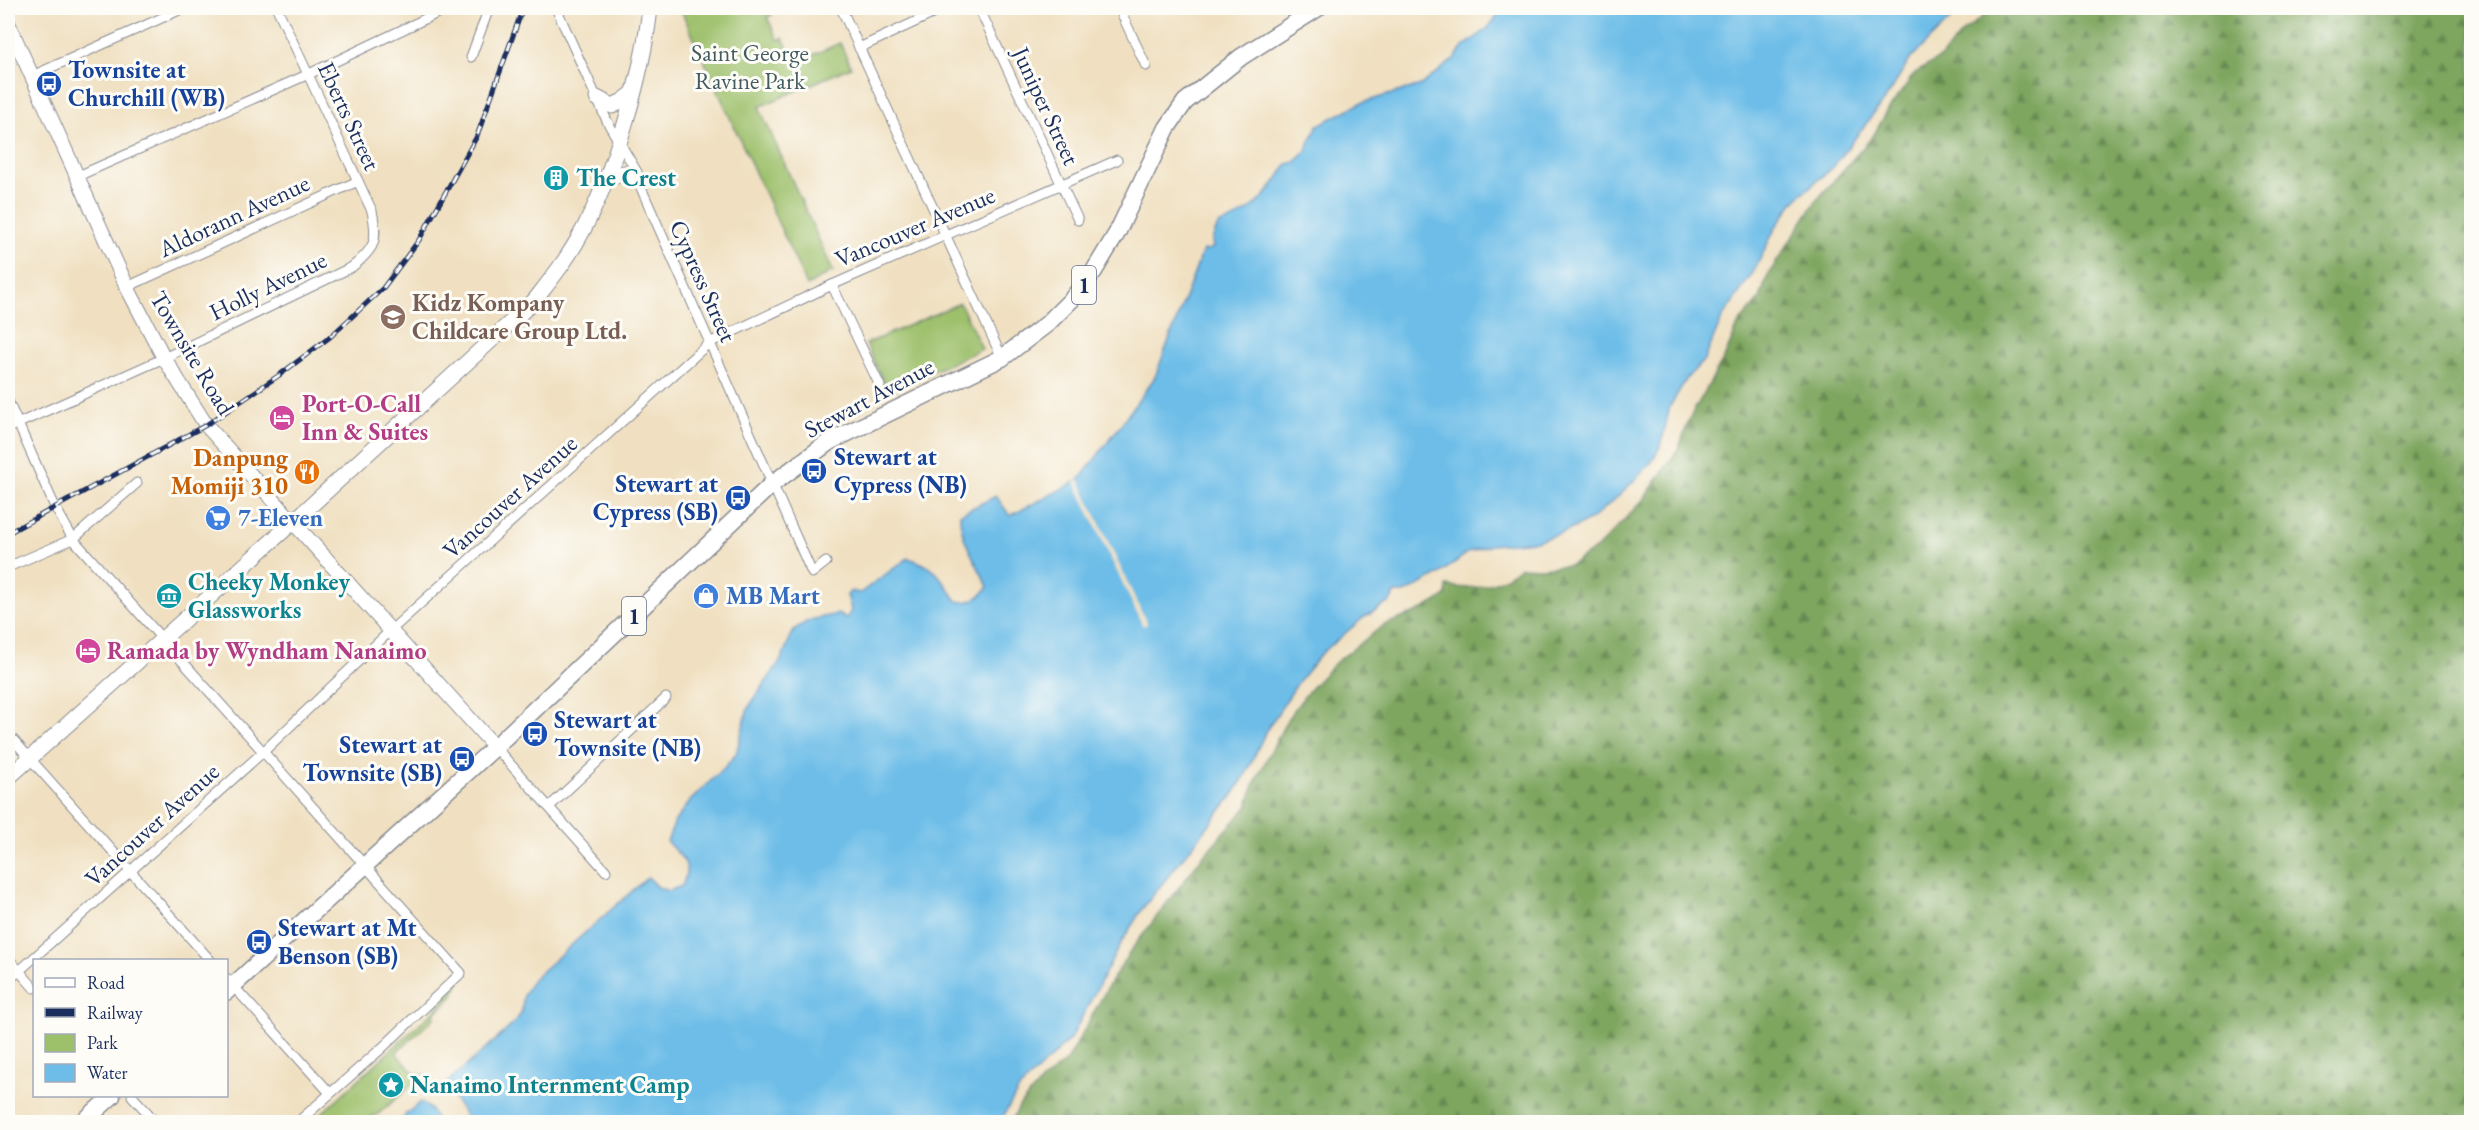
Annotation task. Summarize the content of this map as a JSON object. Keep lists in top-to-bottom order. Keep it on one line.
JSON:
{"streets":{"highway":["1","Stewart Avenue"],"street":["Juniper Street","Eberts Street","Aldorann Avenue","Vancouver Avenue","Cypress Street","Holly Avenue","Townsite Road"]},"crossings":[["Juniper Street","Vancouver Avenue"],["Eberts Street","Aldorann Avenue"],["Eberts Street","Holly Avenue"],["Aldorann Avenue","Townsite Road"],["Vancouver Avenue","Cypress Street"],["Vancouver Avenue","Townsite Road"],["Cypress Street","Stewart Avenue"],["Holly Avenue","Townsite Road"],["Townsite Road","Stewart Avenue"]],"parks":["Saint George Ravine Park"],"places":{"bus stop":["Townsite at Churchill (WB)","Stewart at Cypress (NB)","Stewart at Cypress (SB)","Stewart at Townsite (NB)","Stewart at Townsite (SB)","Stewart at Mt Benson (SB)"],"building":["The Crest"],"school or university":["Kidz Kompany Childcare Group Ltd."],"hotel":["Port-O-Call Inn & Suites","Ramada by Wyndham Nanaimo"],"restaurant":["Danpung Momiji 310"],"supermarket":["7-Eleven"],"museum":["Cheeky Monkey Glassworks"],"shop":["MB Mart"],"place":["Nanaimo Internment Camp"]},"legend":["Road","Railway","Park","Water"]}
